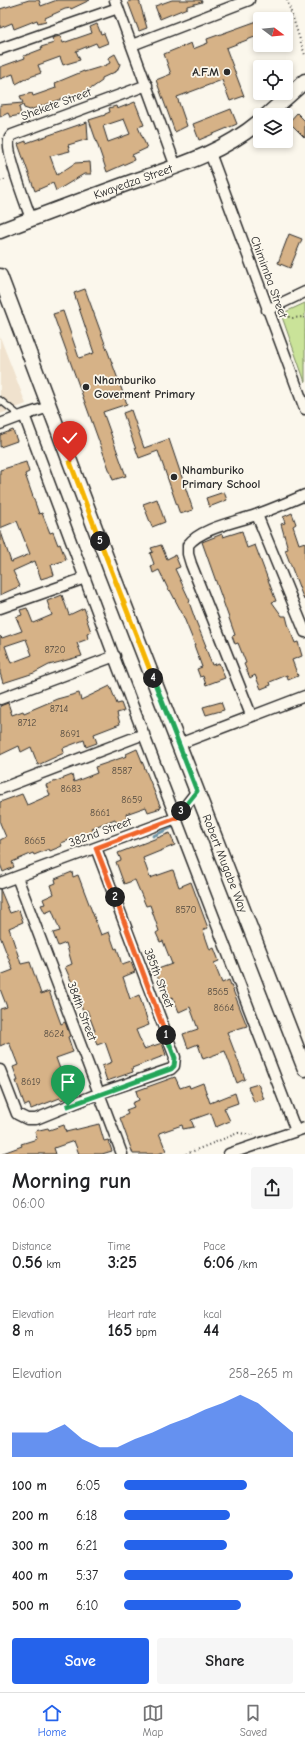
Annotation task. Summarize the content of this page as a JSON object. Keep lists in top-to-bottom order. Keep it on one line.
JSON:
{"streets":{"street":["Shekete Street","Kwayedza Street","Chimimba Street","382nd Street","Robert Mugabe Way","385th Street","384th Street"]},"crossings":[["Shekete Street","Kwayedza Street"],["Kwayedza Street","Chimimba Street"],["382nd Street","385th Street"],["382nd Street","384th Street"],["385th Street","384th Street"]],"places":["A.F.M","Nhamburiko Goverment Primary","Nhamburiko Primary School"],"house_numbers":["8720","8714","8712","8691","8587","8683","8659","8661","8665","8570","8565","8664","8624","8619"],"north":"right","page":{"pins":["5","4","3","2","1"],"heading":["Morning run","06:00"],"stats":[["Distance","0.56 km"],["Time","3:25"],["Pace","6:06 /km"],["Elevation","8 m"],["Heart rate","165 bpm"],["kcal","44"]],"chart":["Elevation","258–265 m"],"list":[{"name":"100 m","note":"6:05"},{"name":"200 m","note":"6:18"},{"name":"300 m","note":"6:21"},{"name":"400 m","note":"5:37"},{"name":"500 m","note":"6:10"}],"buttons":["Save","Share"],"tabs":["Home","Map","Saved"]}}
